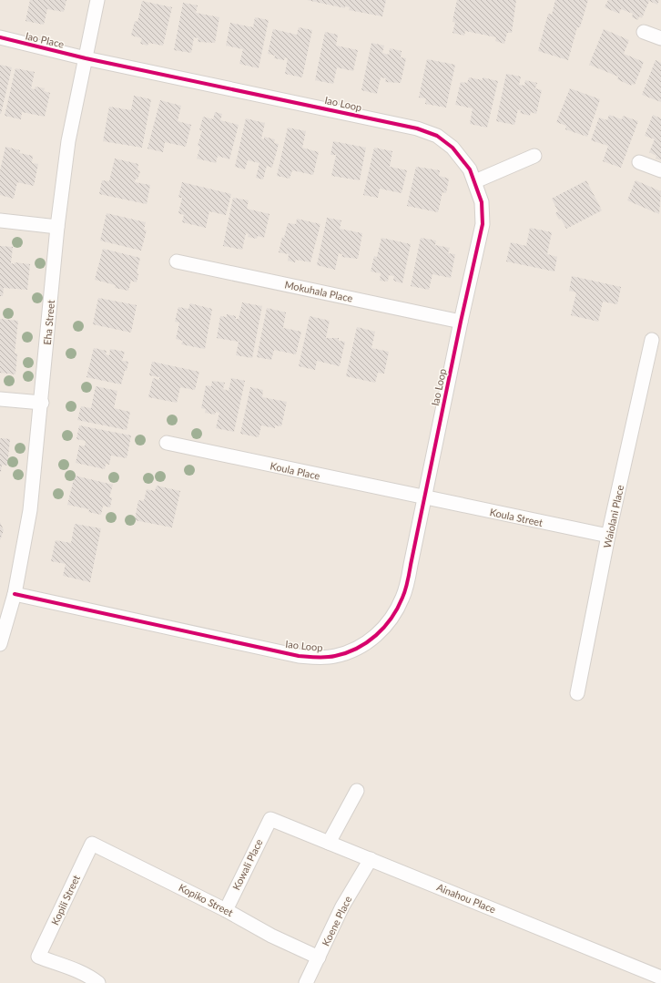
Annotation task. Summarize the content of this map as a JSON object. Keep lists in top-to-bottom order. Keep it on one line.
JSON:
{"streets":{"street":["Iao Place","Iao Loop","Mokuhala Place","Eha Street","Koula Place","Waiolani Place","Koula Street","Kowali Place","Ainahou Place","Kopili Street","Kopiko Street","Koene Place"]},"crossings":[["Iao Place","Iao Loop"],["Iao Place","Eha Street"],["Iao Loop","Mokuhala Place"],["Iao Loop","Eha Street"],["Iao Loop","Koula Place"],["Iao Loop","Koula Street"],["Koula Place","Koula Street"],["Waiolani Place","Koula Street"],["Kowali Place","Ainahou Place"],["Kowali Place","Kopiko Street"],["Ainahou Place","Koene Place"],["Kopili Street","Kopiko Street"],["Kopiko Street","Koene Place"]]}
